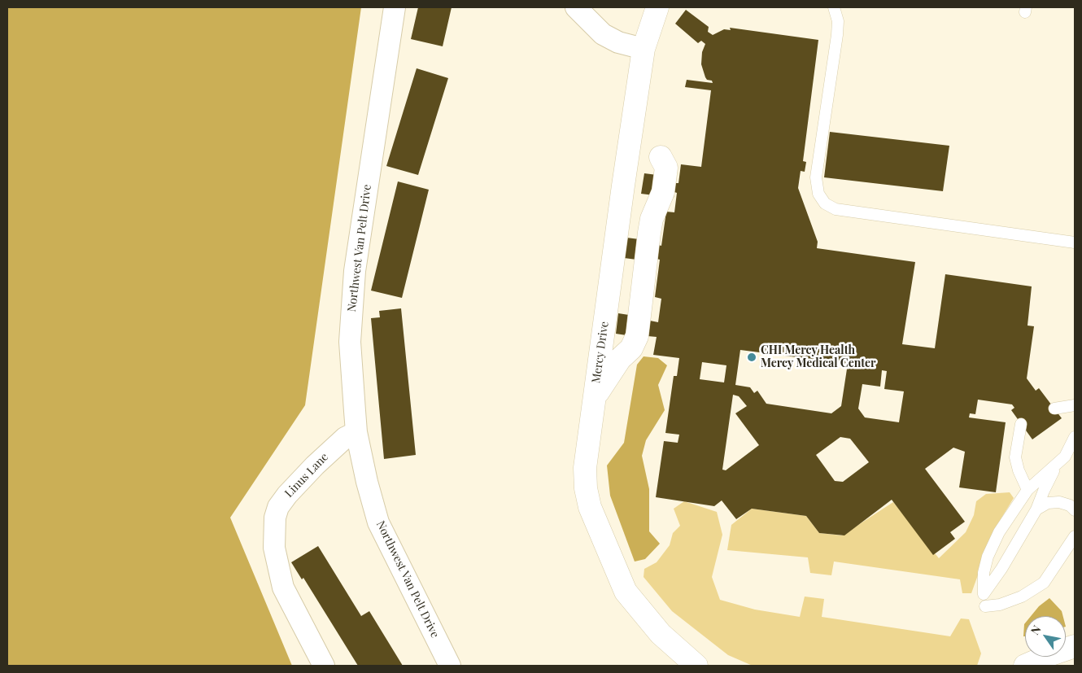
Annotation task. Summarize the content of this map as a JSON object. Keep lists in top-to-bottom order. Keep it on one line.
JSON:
{"streets":{"street":["Northwest Van Pelt Drive","Mercy Drive","Linus Lane"]},"crossings":[["Northwest Van Pelt Drive","Linus Lane"]],"places":["CHI Mercy Health Mercy Medical Center"],"north":"top left"}
